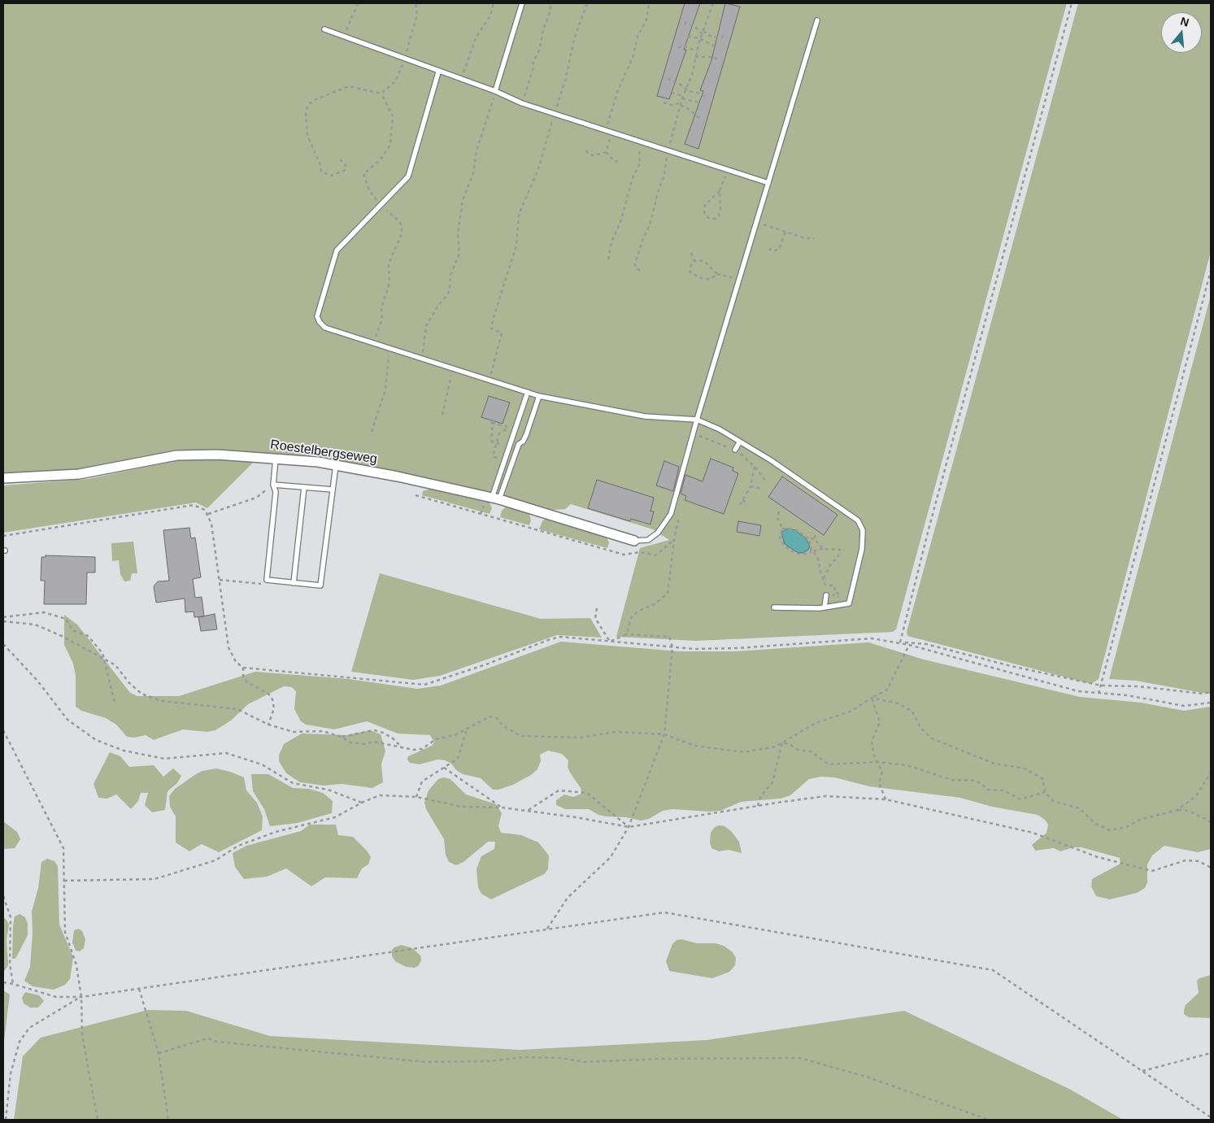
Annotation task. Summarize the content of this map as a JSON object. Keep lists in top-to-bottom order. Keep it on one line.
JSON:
{"streets":{"street":["Roestelbergseweg"]},"north":"top"}
